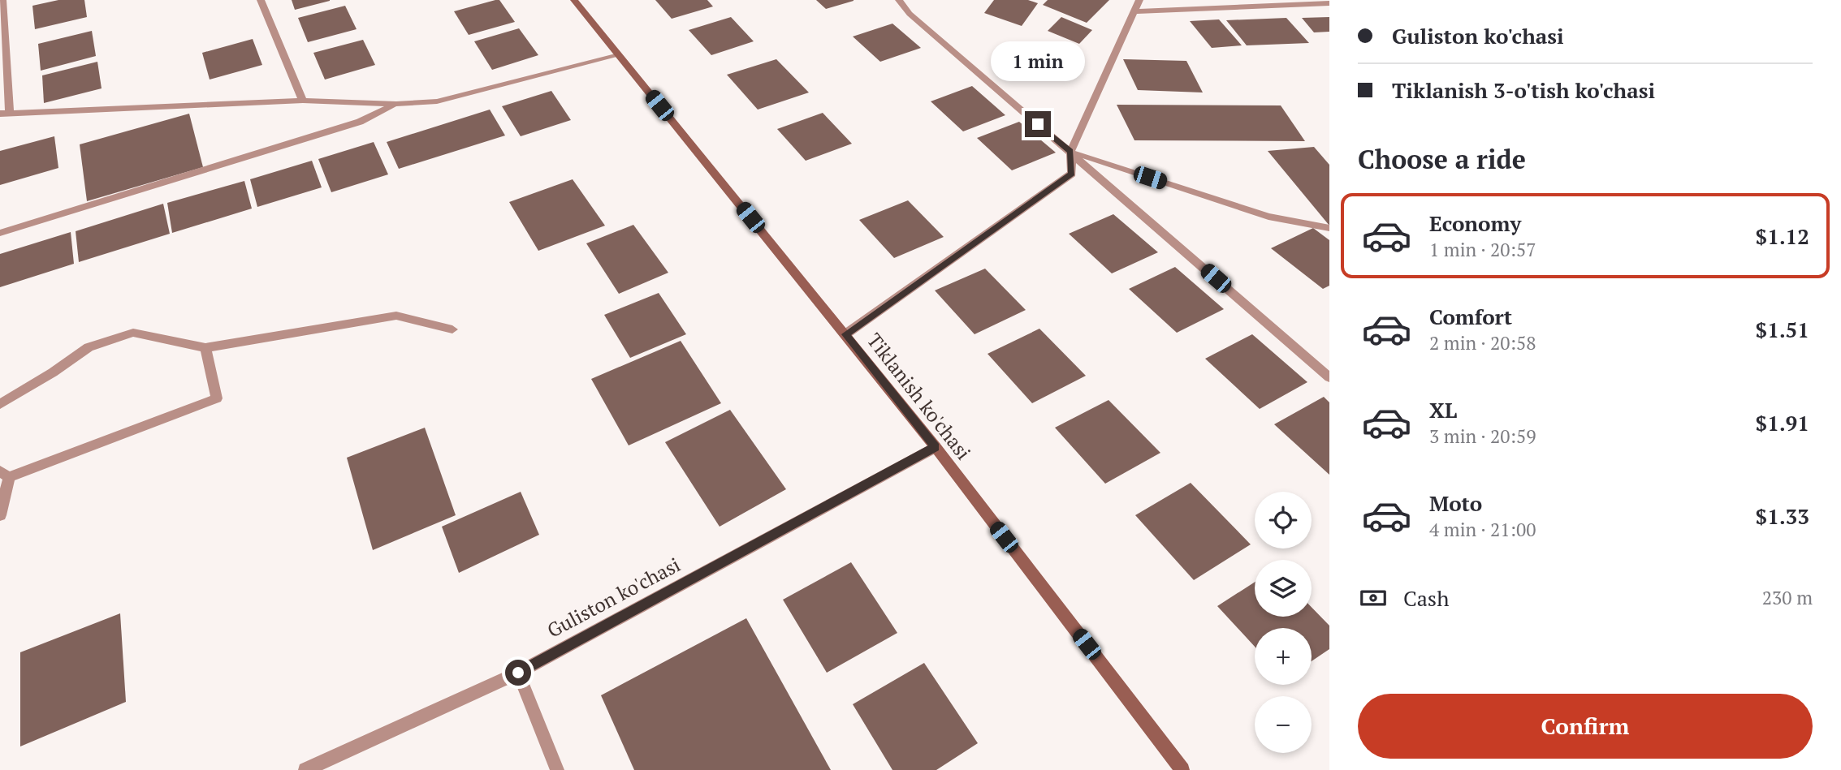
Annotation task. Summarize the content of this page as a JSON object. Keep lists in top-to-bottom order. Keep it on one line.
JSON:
{"streets":{"street":["Tiklanish ko'chasi","Guliston ko'chasi"]},"crossings":[["Tiklanish ko'chasi","Guliston ko'chasi"]],"page":{"banner":["Guliston ko'chasi","Tiklanish 3-o'tish ko'chasi"],"bubble":"1 min","heading":"Choose a ride","list":[{"name":"Economy","note":"1 min · 20:57","value":"$1.12"},{"name":"Comfort","note":"2 min · 20:58","value":"$1.51"},{"name":"XL","note":"3 min · 20:59","value":"$1.91"},{"name":"Moto","note":"4 min · 21:00","value":"$1.33"}],"map_buttons":["+","−"],"pay":["Cash","230 m"],"buttons":"Confirm"}}
